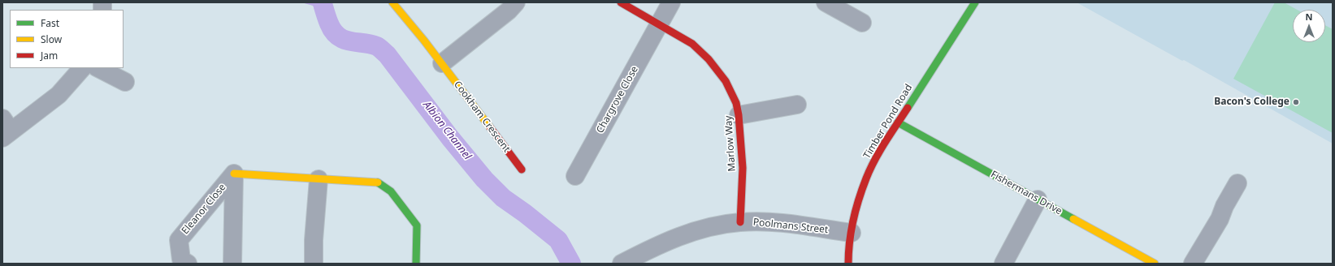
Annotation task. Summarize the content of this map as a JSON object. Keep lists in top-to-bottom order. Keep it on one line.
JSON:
{"streets":{"street":["Chargrove Close","Cookham Crescent","Timber Pond Road","Marlow Way","Fishermans Drive","Eleanor Close","Poolmans Street"]},"crossings":[["Chargrove Close","Marlow Way"],["Timber Pond Road","Fishermans Drive"],["Timber Pond Road","Poolmans Street"],["Marlow Way","Poolmans Street"]],"water":["Albion Channel"],"places":["Bacon's College"],"legend":["Fast","Slow","Jam"],"north":"top"}
